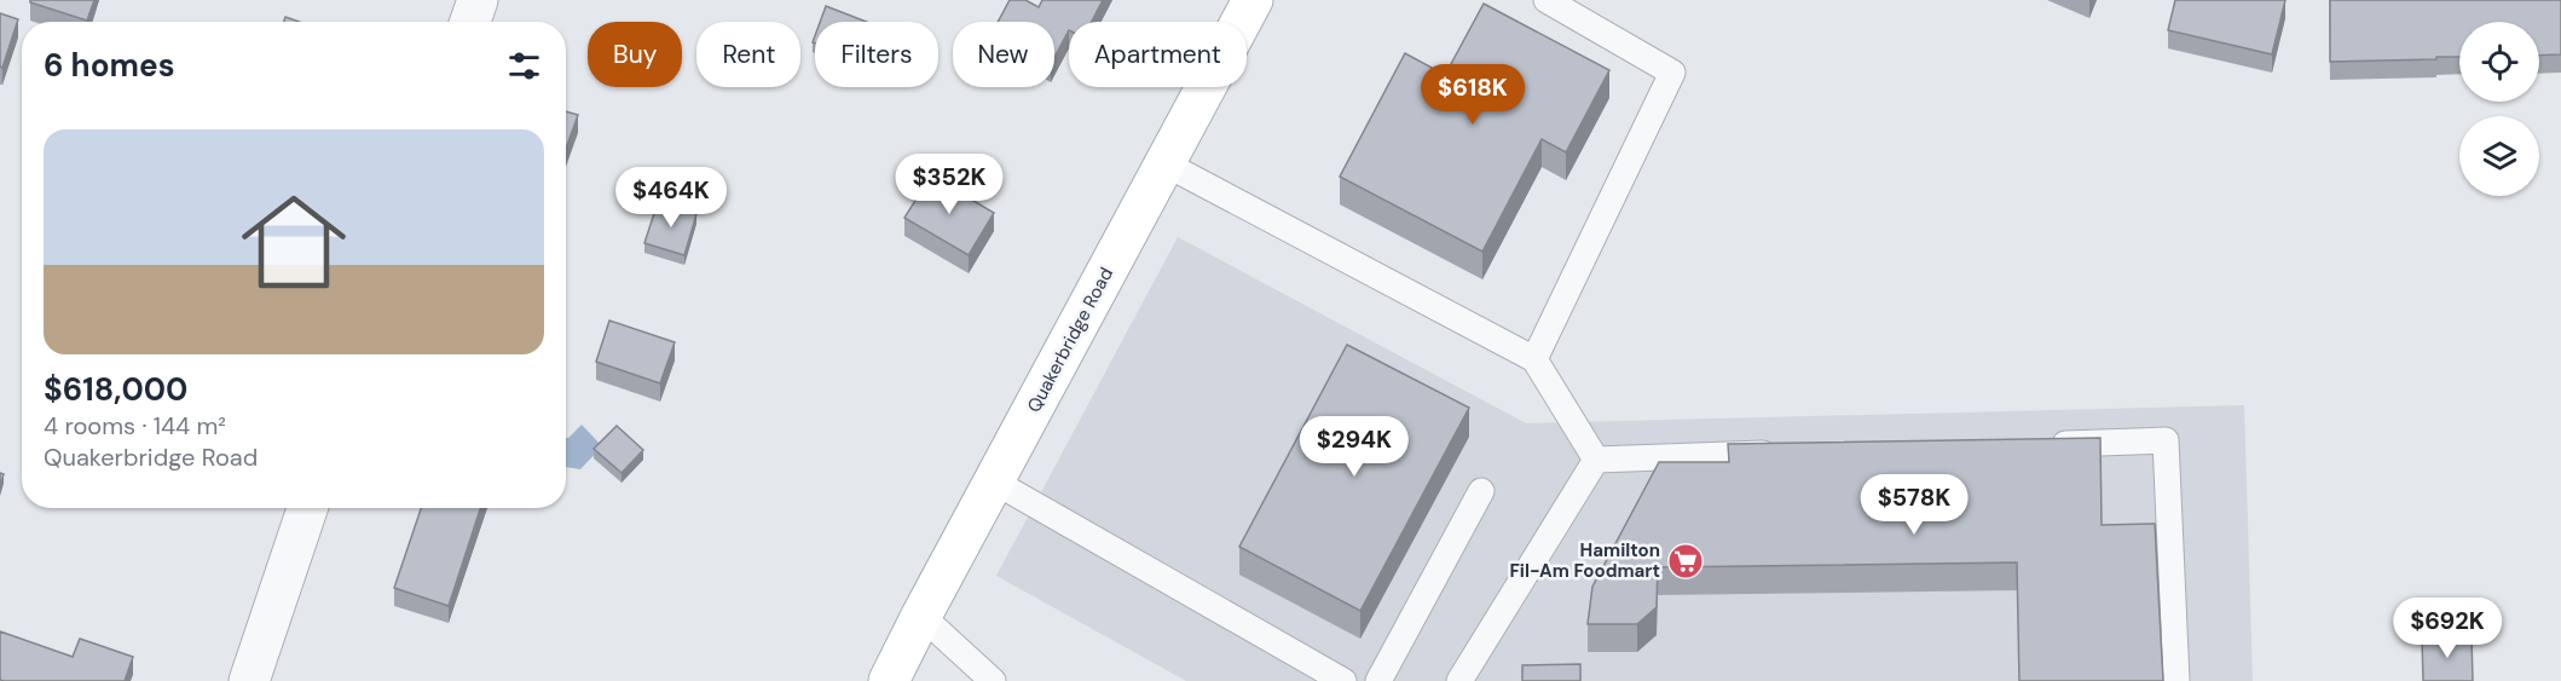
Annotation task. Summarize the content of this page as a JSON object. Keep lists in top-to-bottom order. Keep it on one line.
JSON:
{"streets":{"main road":["Quakerbridge Road"]},"places":{"supermarket":["Hamilton Fil-Am Foodmart"]},"page":{"chip":["Buy","Rent","Filters","New","Apartment"],"heading":"6 homes","price":["$618K","$352K","$464K","$294K","$578K","$692K"],"list":[{"name":"$618,000","note":"4 rooms · 144 m² · Quakerbridge Road"}]}}
